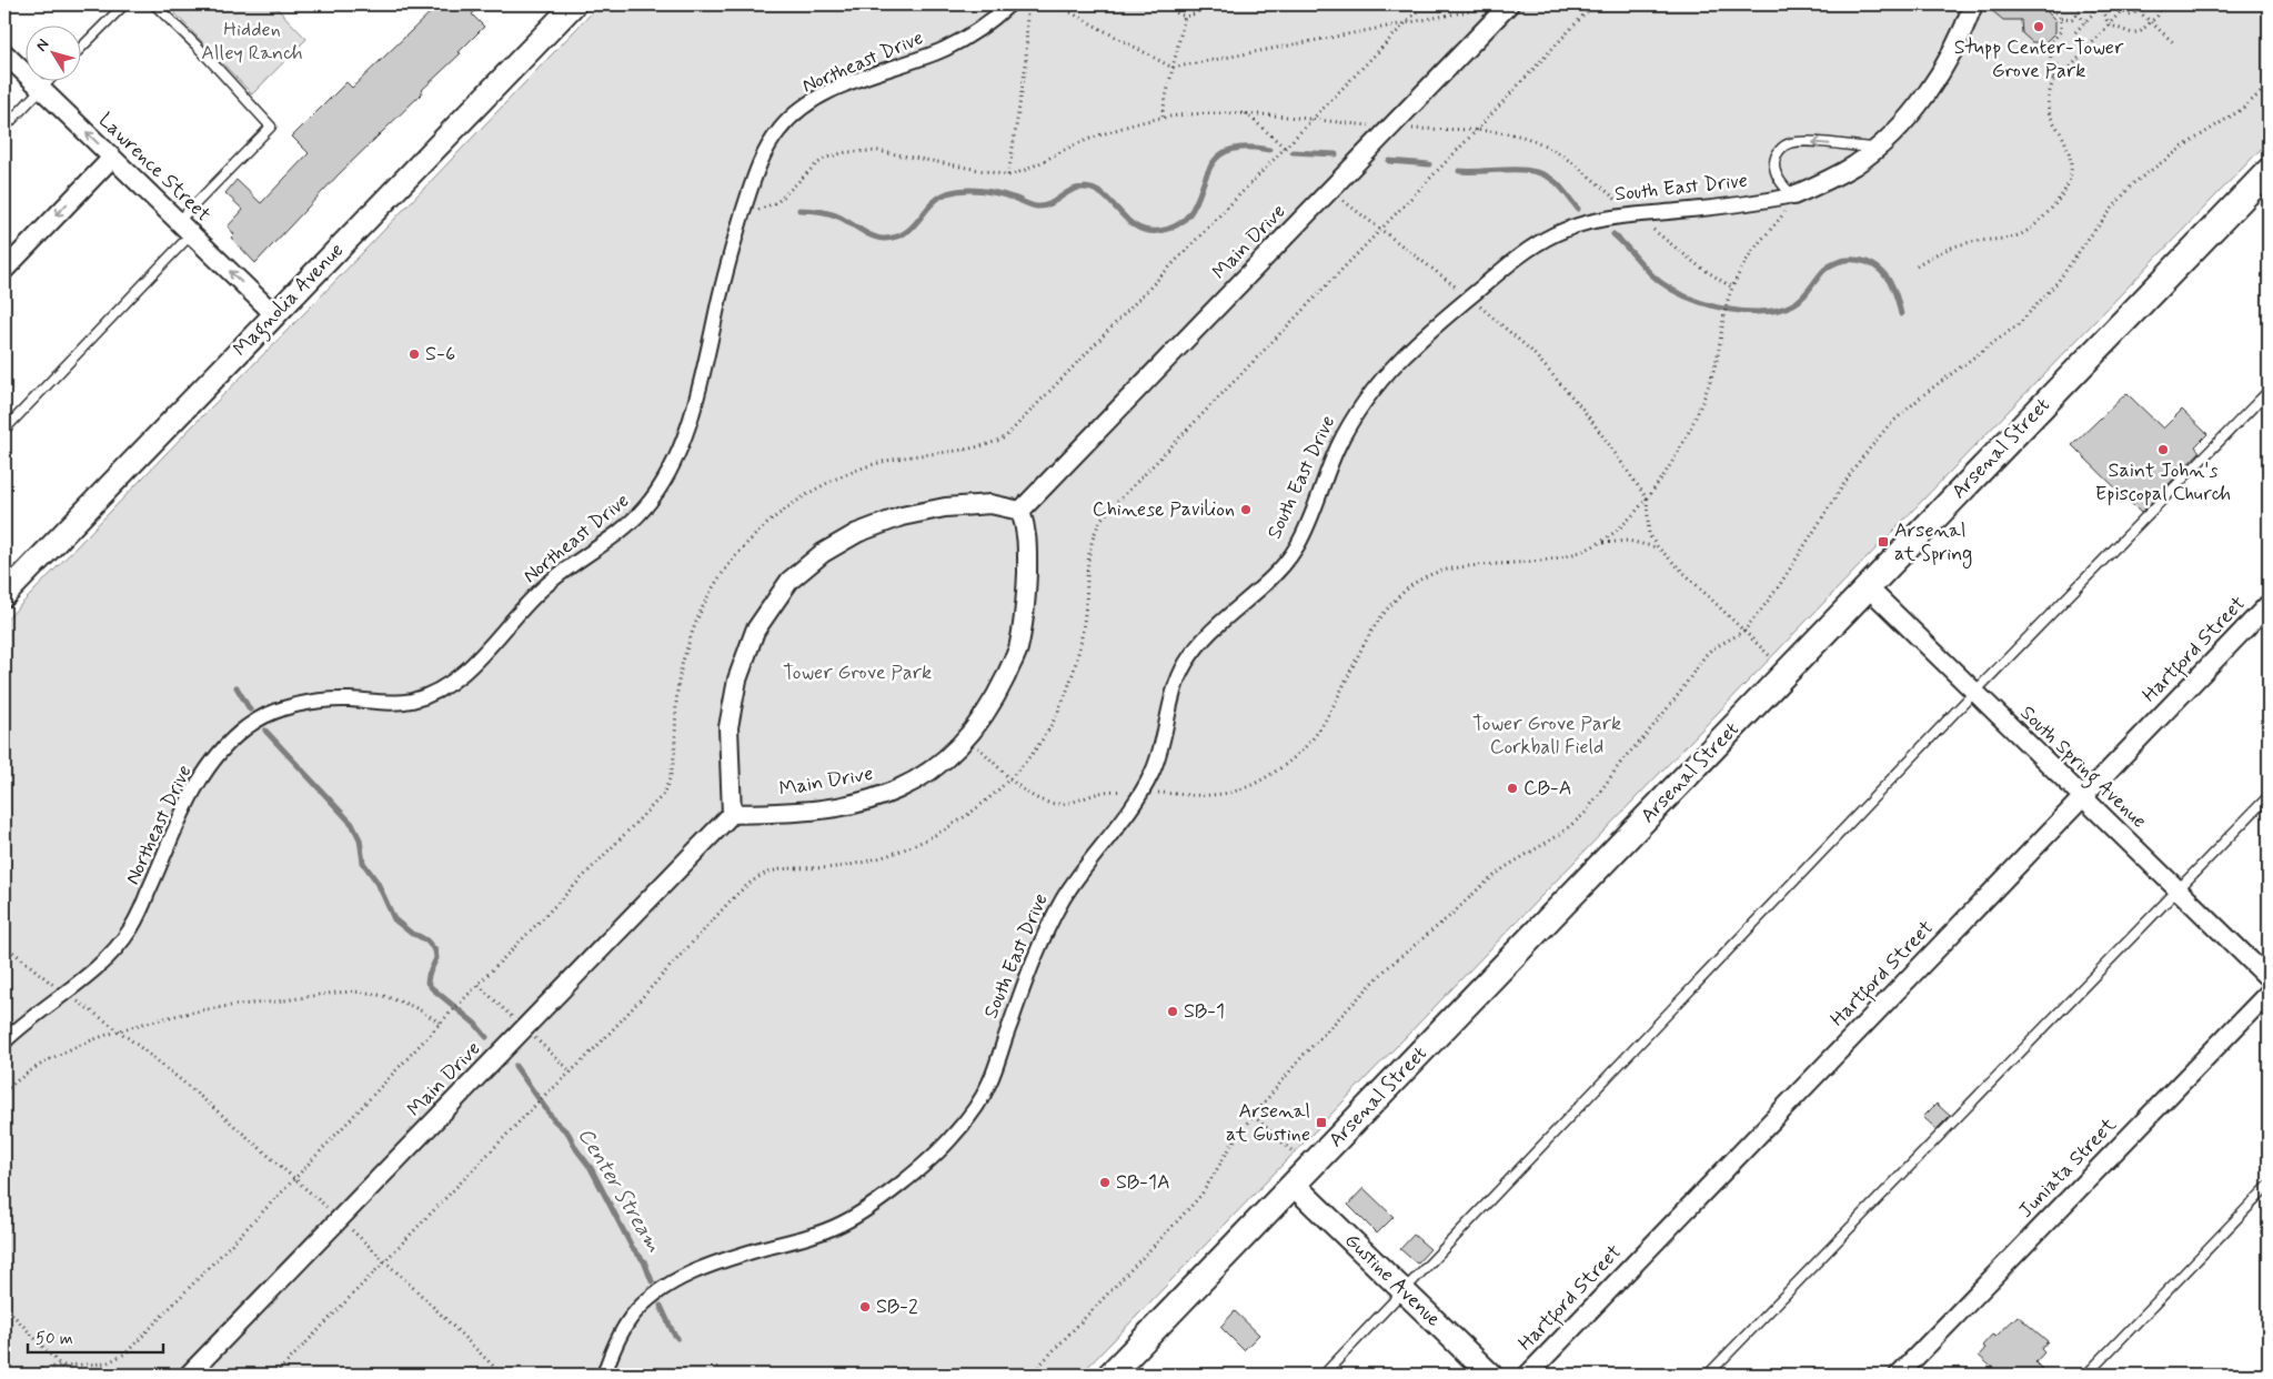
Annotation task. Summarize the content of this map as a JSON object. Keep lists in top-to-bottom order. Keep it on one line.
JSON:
{"streets":{"main road":["Arsenal Street"],"street":["Northeast Drive","Lawrence Street","South East Drive","Main Drive","Magnolia Avenue","Hartford Street","South Spring Avenue","Juniata Street","Gustine Avenue"]},"crossings":[["Lawrence Street","Magnolia Avenue"],["Arsenal Street","South Spring Avenue"],["Arsenal Street","Gustine Avenue"],["Hartford Street","South Spring Avenue"]],"one_way":["Lawrence Street"],"water":["Center Stream"],"parks":["Hidden Alley Ranch","Tower Grove Park","Tower Grove Park Corkball Field"],"places":{"other":["Stupp Center-Tower Grove Park","S-6","Saint John's Episcopal Church","Chinese Pavilion","CB-A","SB-1","SB-1A","SB-2"],"transit":["Arsenal at Spring","Arsenal at Gustine"]},"scale_bar":"50 m","north":"top left"}
